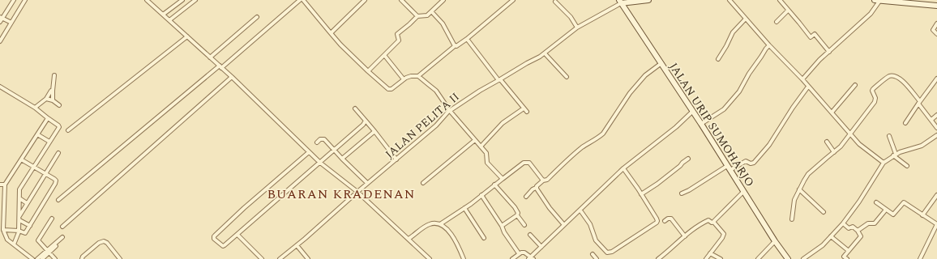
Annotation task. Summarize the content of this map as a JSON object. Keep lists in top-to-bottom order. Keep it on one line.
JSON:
{"streets":{"main road":["JALAN URIP SUMOHARJO"],"street":["JALAN PELITA II"]},"crossings":[["JALAN URIP SUMOHARJO","JALAN PELITA II"]],"districts":["BUARAN KRADENAN"]}
